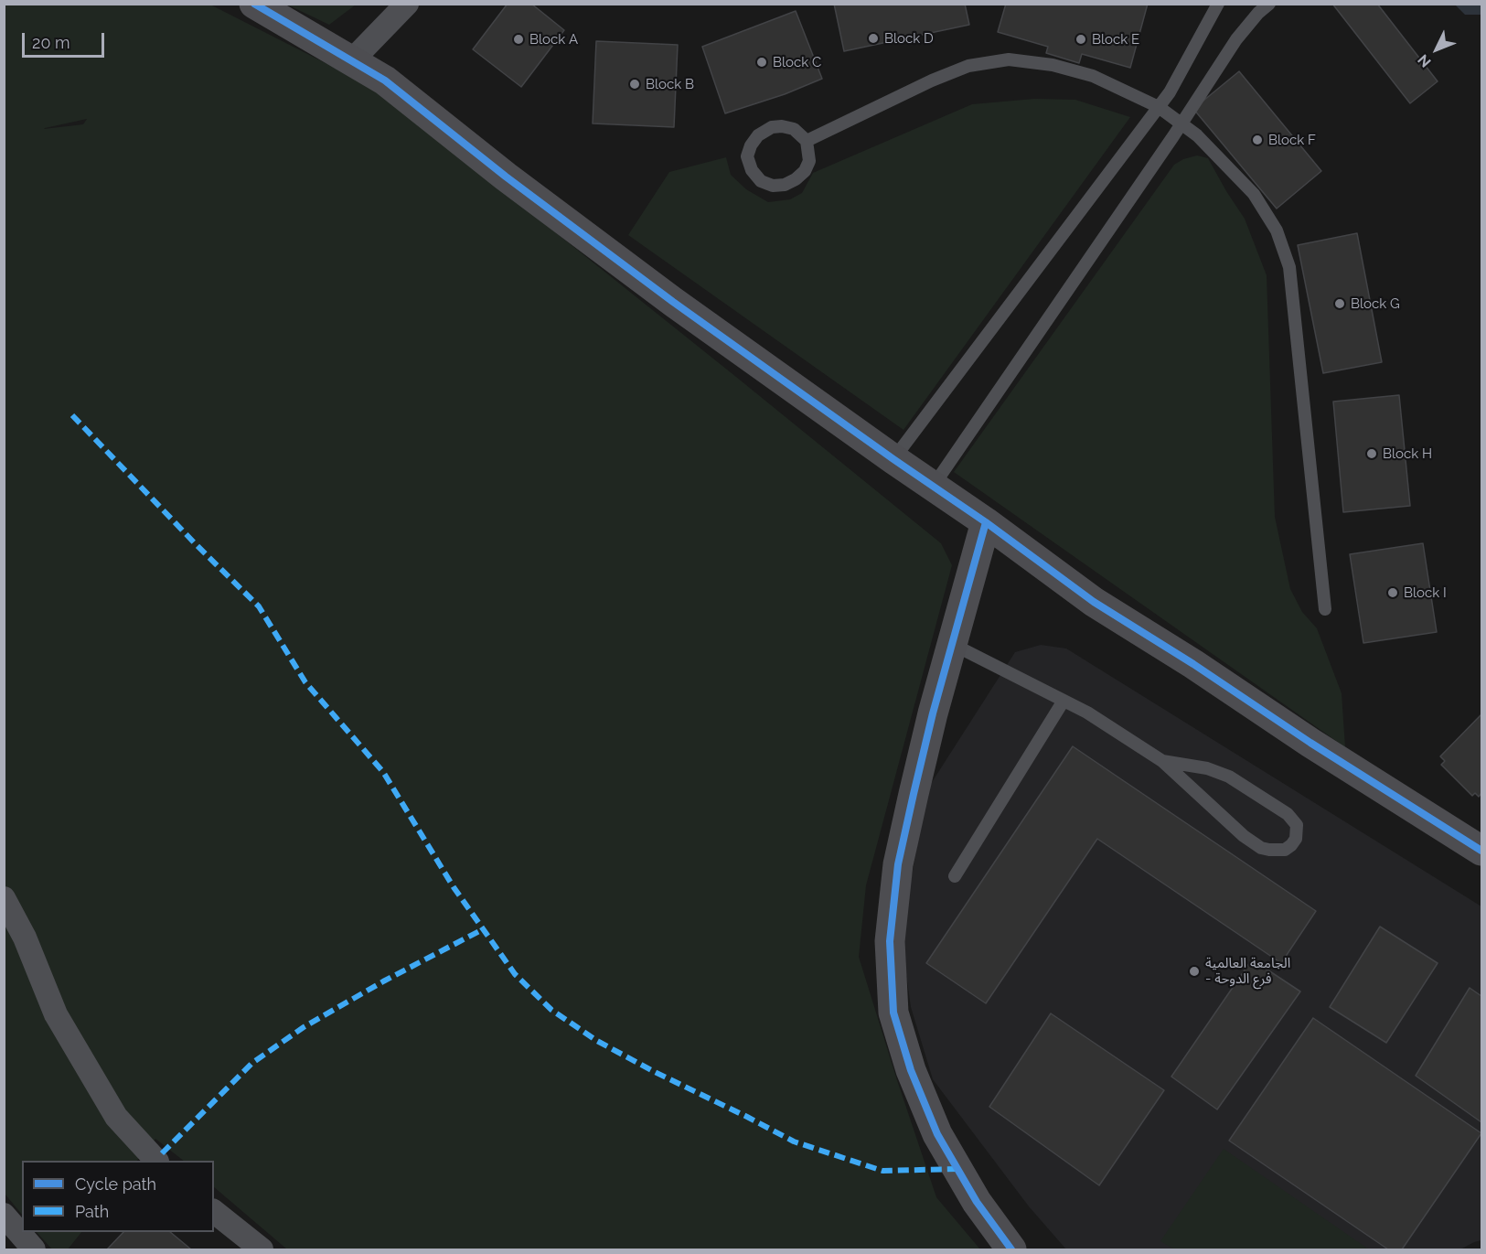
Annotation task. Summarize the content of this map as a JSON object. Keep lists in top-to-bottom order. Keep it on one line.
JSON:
{"places":["Block D","Block A","Block E","Block C","Block B","Block F","Block G","Block H","Block I","الجامعة العالمية - فرع الدوحة"],"legend":["Cycle path","Path"],"scale_bar":"20 m","north":"bottom left"}
